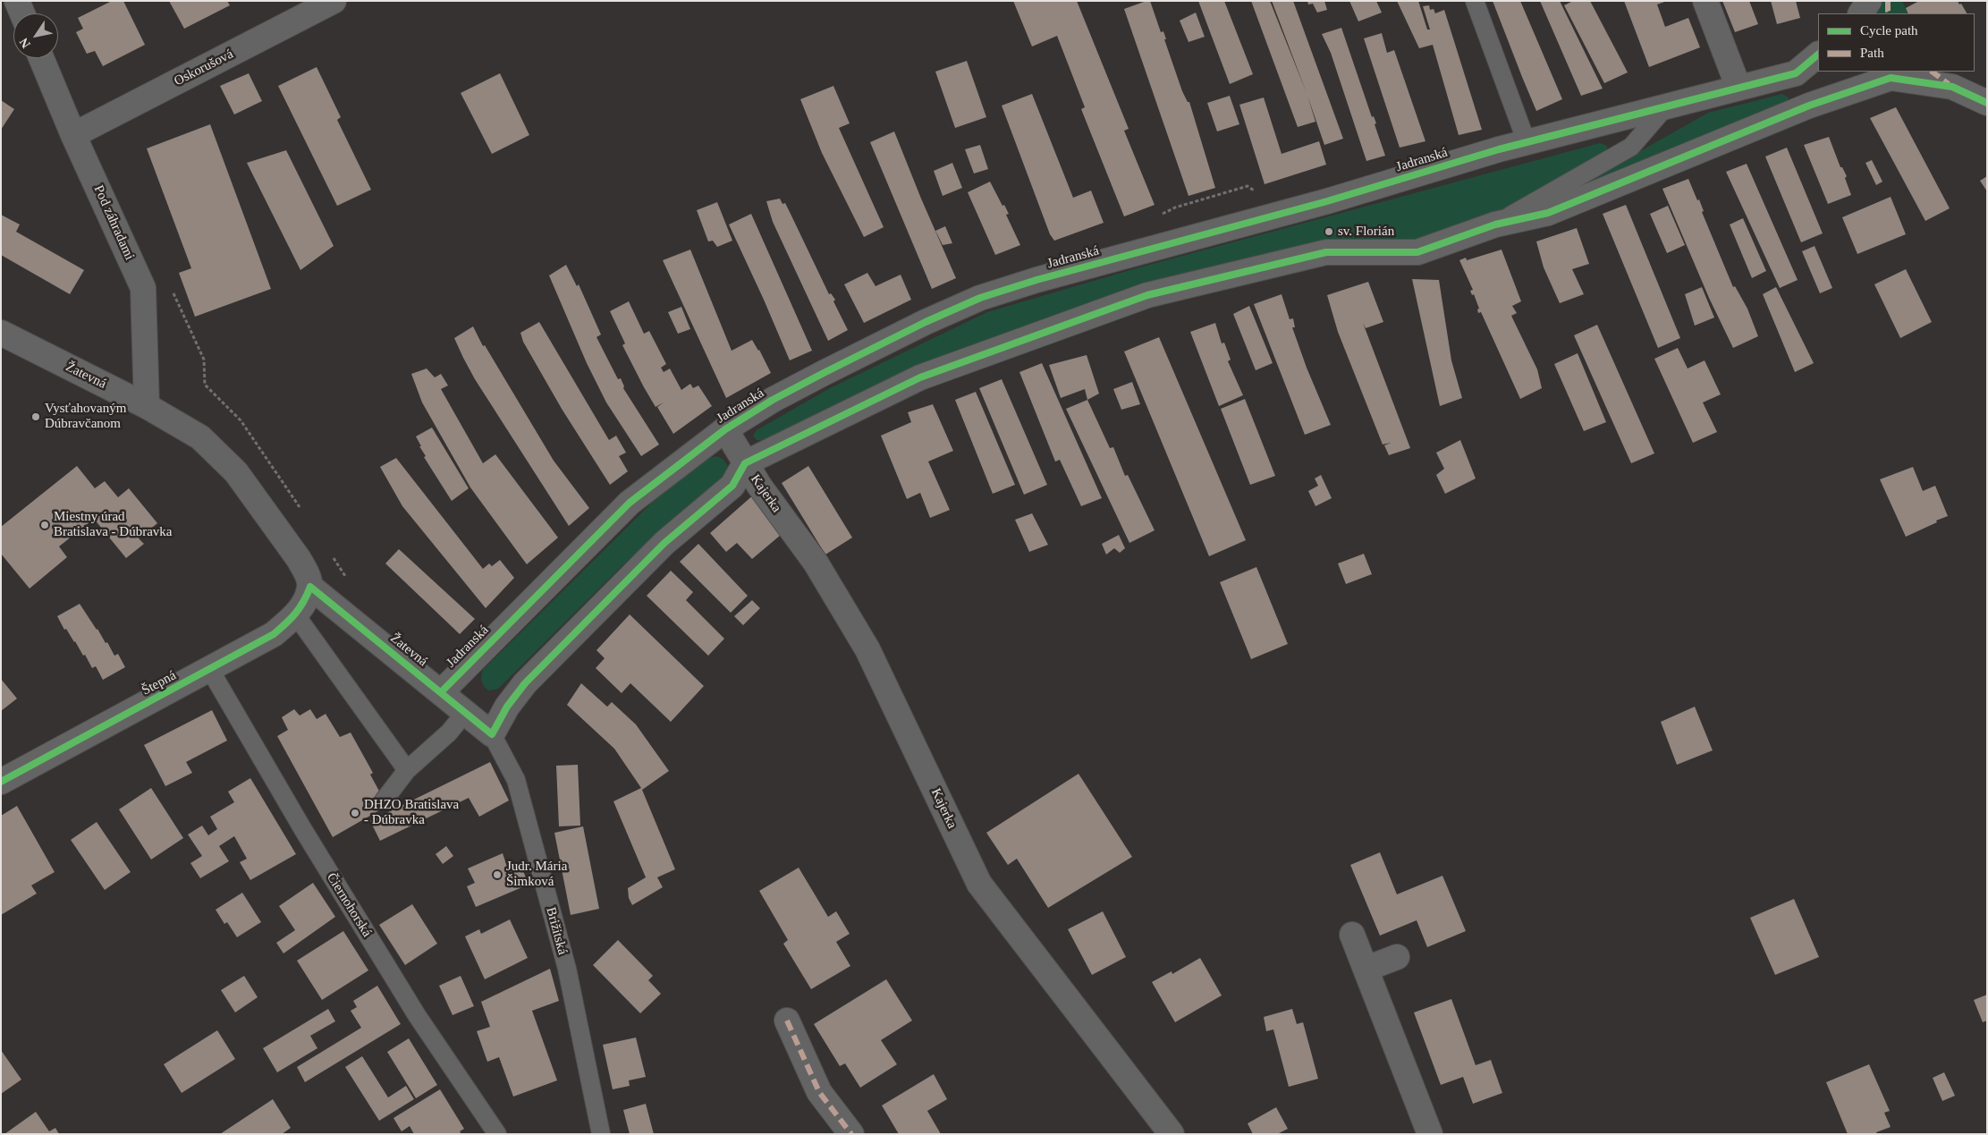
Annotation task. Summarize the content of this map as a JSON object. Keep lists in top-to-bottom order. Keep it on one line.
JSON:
{"streets":{"street":["Oskorušová","Jadranská","Pod záhradami","Žatevná","Kajerka","Štepná"],"lane":["Čiernohorská","Brižitská"]},"crossings":[["Oskorušová","Pod záhradami"],["Jadranská","Žatevná"],["Jadranská","Kajerka"],["Pod záhradami","Žatevná"],["Žatevná","Štepná"],["Žatevná","Brižitská"],["Štepná","Čiernohorská"]],"places":["sv. Florián","Vysťahovaným Dúbravčanom","Miestny úrad Bratislava - Dúbravka","DHZO Bratislava - Dúbravka","Judr. Mária Šimková"],"legend":["Cycle path","Path"],"north":"bottom left"}
